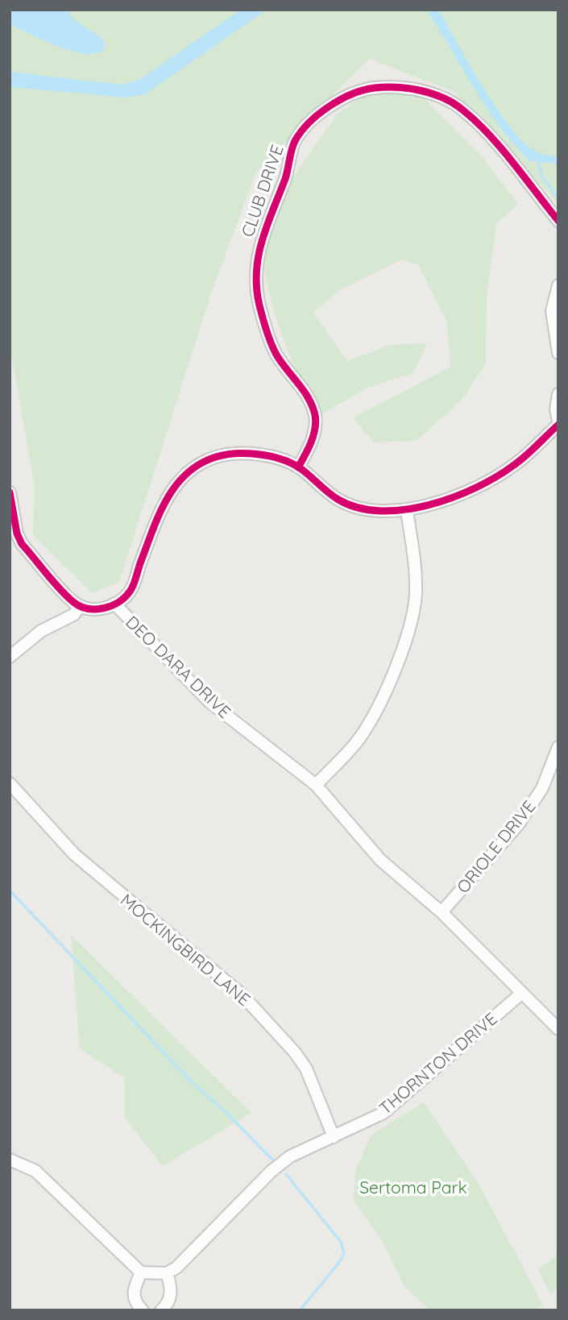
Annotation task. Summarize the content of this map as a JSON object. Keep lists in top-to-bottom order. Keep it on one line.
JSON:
{"streets":{"street":["CLUB DRIVE","DEO DARA DRIVE","ORIOLE DRIVE","MOCKINGBIRD LANE","THORNTON DRIVE"]},"crossings":[["CLUB DRIVE","DEO DARA DRIVE"],["DEO DARA DRIVE","ORIOLE DRIVE"],["DEO DARA DRIVE","THORNTON DRIVE"],["MOCKINGBIRD LANE","THORNTON DRIVE"]],"parks":["Sertoma Park"]}
